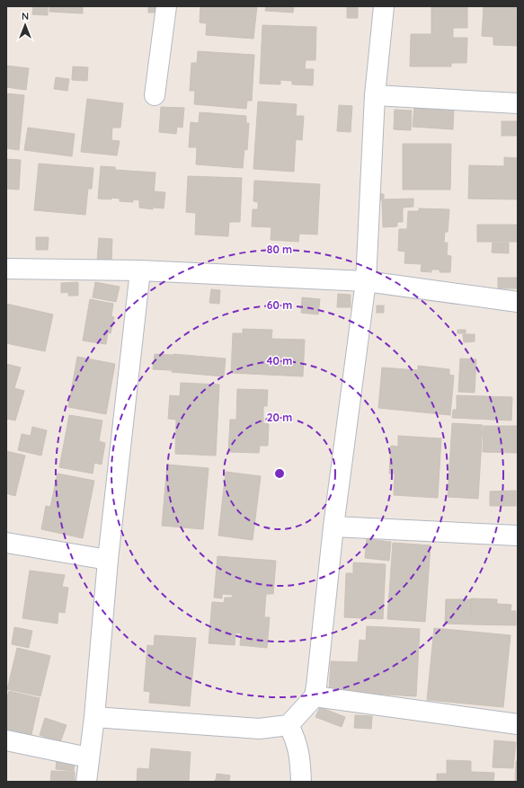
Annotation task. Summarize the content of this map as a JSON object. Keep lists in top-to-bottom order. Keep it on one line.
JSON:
{"north":"top","rings":["80 m","60 m","40 m","20 m"]}
